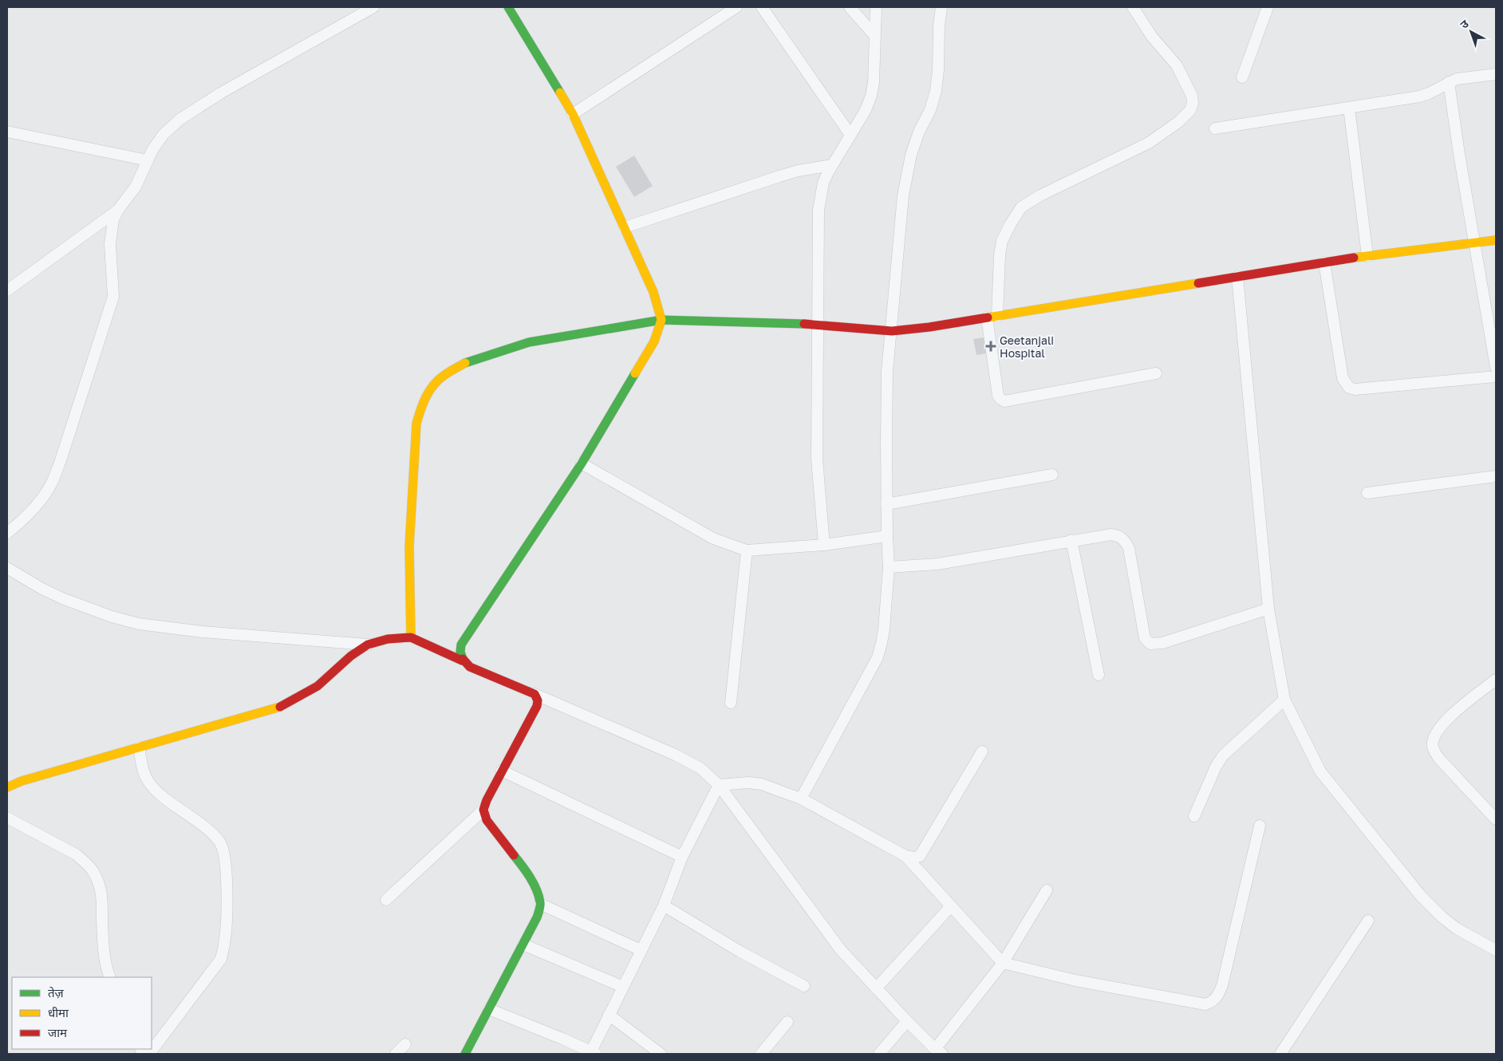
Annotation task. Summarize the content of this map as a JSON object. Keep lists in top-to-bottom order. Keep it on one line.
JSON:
{"places":{"health":["Geetanjali Hospital"]},"legend":["तेज़","धीमा","जाम"],"north":"top left"}
